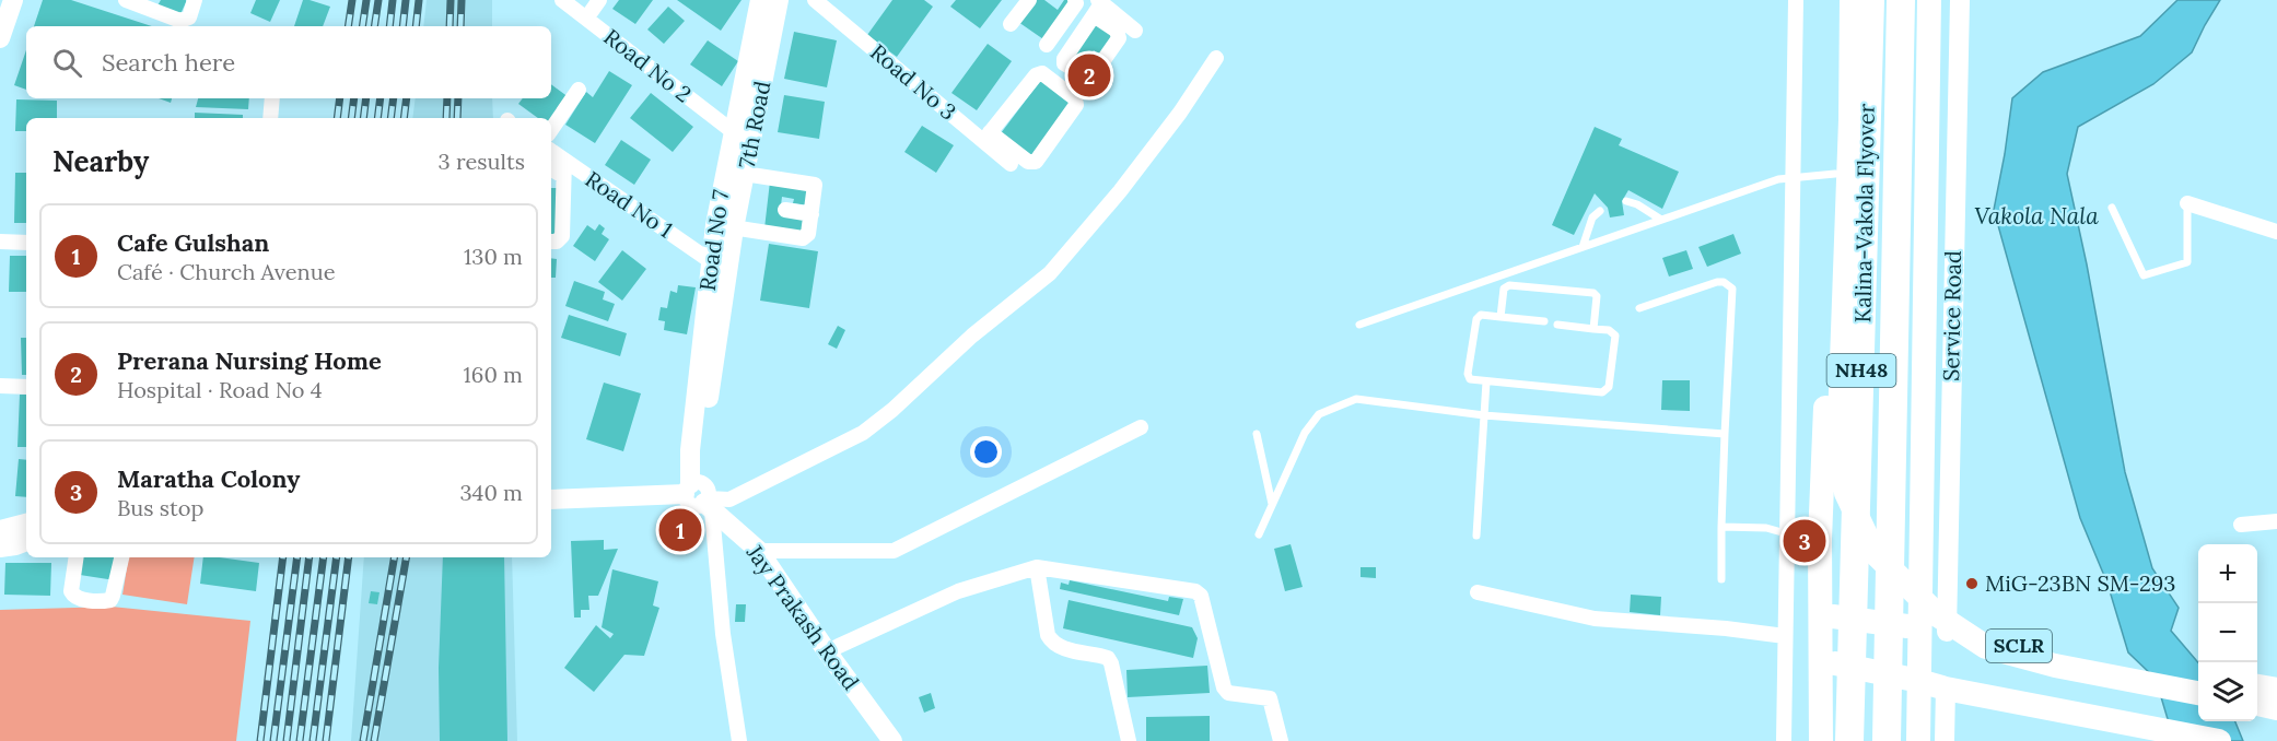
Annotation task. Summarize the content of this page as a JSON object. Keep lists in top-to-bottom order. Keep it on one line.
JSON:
{"streets":{"highway":["Kalina-Vakola Flyover","NH48","SCLR"],"street":["Road No 2","Road No 3","7th Road","Road No 1","Road No 7","Service Road","Jay Prakash Road"]},"crossings":[["Road No 2","7th Road"],["Road No 2","Road No 7"],["7th Road","Road No 7"],["Road No 1","Road No 7"],["Road No 7","Jay Prakash Road"],["Service Road","SCLR"]],"water":["Vakola Nala"],"places":["MiG-23BN SM-293"],"page":{"search":"Search here","pins":["2","1","3"],"heading":["Nearby","3 results"],"list":[{"mark":"1","name":"Cafe Gulshan","note":"Café · Church Avenue","value":"130 m"},{"mark":"2","name":"Prerana Nursing Home","note":"Hospital · Road No 4","value":"160 m"},{"mark":"3","name":"Maratha Colony","note":"Bus stop","value":"340 m"}],"map_buttons":["+","−"]}}
